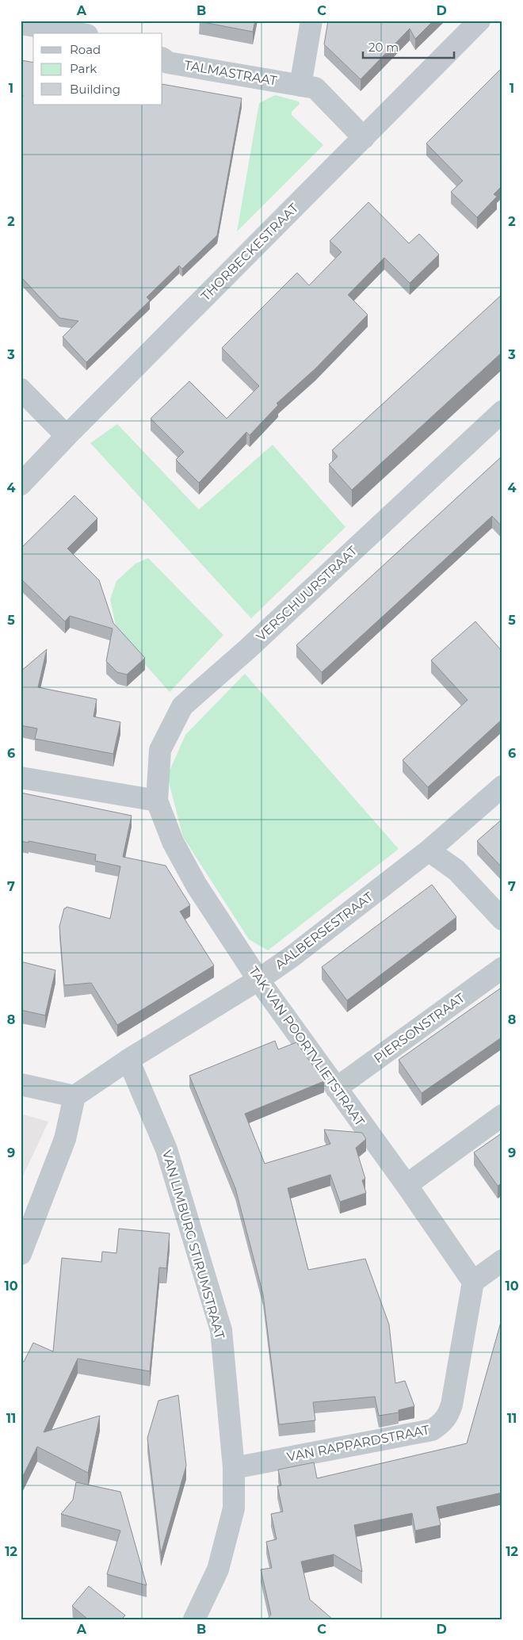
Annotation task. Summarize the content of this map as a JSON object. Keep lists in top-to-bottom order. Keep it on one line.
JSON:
{"streets":{"street":["TALMASTRAAT","THORBECKESTRAAT","VERSCHUURSTRAAT","AALBERSESTRAAT","PIERSONSTRAAT","TAK VAN POORTVLIETSTRAAT","VAN LIMBURG STIRUMSTRAAT","VAN RAPPARDSTRAAT"]},"crossings":[["TALMASTRAAT","THORBECKESTRAAT"],["VERSCHUURSTRAAT","TAK VAN POORTVLIETSTRAAT"],["AALBERSESTRAAT","TAK VAN POORTVLIETSTRAAT"],["AALBERSESTRAAT","VAN LIMBURG STIRUMSTRAAT"],["PIERSONSTRAAT","TAK VAN POORTVLIETSTRAAT"],["TAK VAN POORTVLIETSTRAAT","VAN RAPPARDSTRAAT"],["VAN LIMBURG STIRUMSTRAAT","VAN RAPPARDSTRAAT"]],"legend":["Road","Park","Building"],"scale_bar":"20 m","grid":{"columns":["A","B","C","D"],"rows":["1","2","3","4","5","6","7","8","9","10","11","12"]}}
